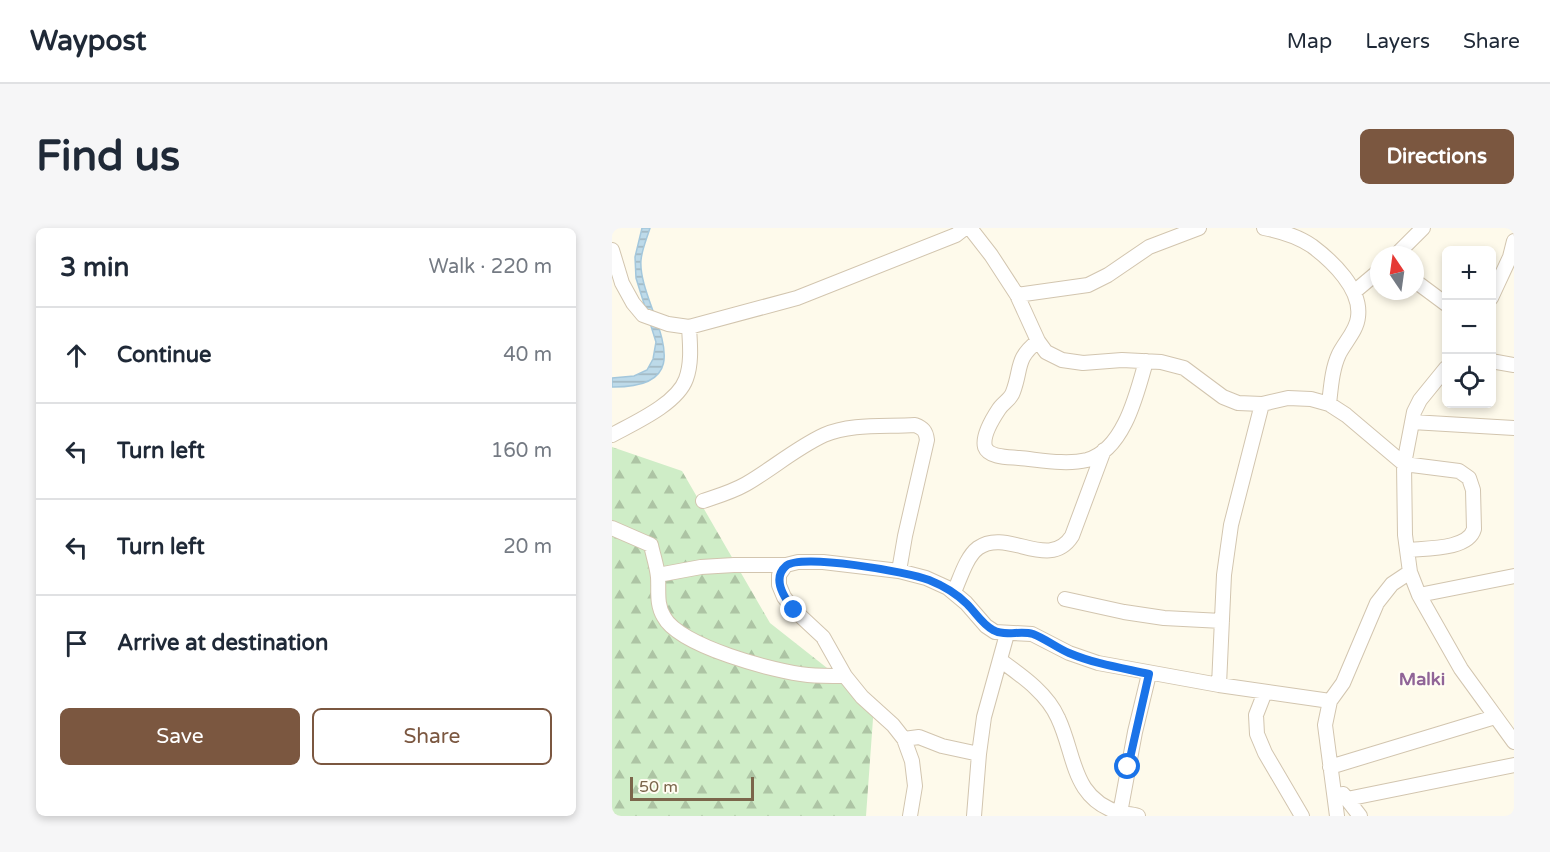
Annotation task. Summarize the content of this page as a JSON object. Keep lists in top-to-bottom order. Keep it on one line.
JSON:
{"districts":["Malki"],"scale_bar":"50 m","north":"top","page":{"header":"Waypost","nav":["Map","Layers","Share"],"buttons":["Directions",["Save","Share"]],"title":"Find us","heading":["3 min","Walk · 220 m"],"map_buttons":["+","−"],"list":[["Continue","40 m"],["Turn left","160 m"],["Turn left","20 m"],"Arrive at destination"],"scale":"50 m"}}
